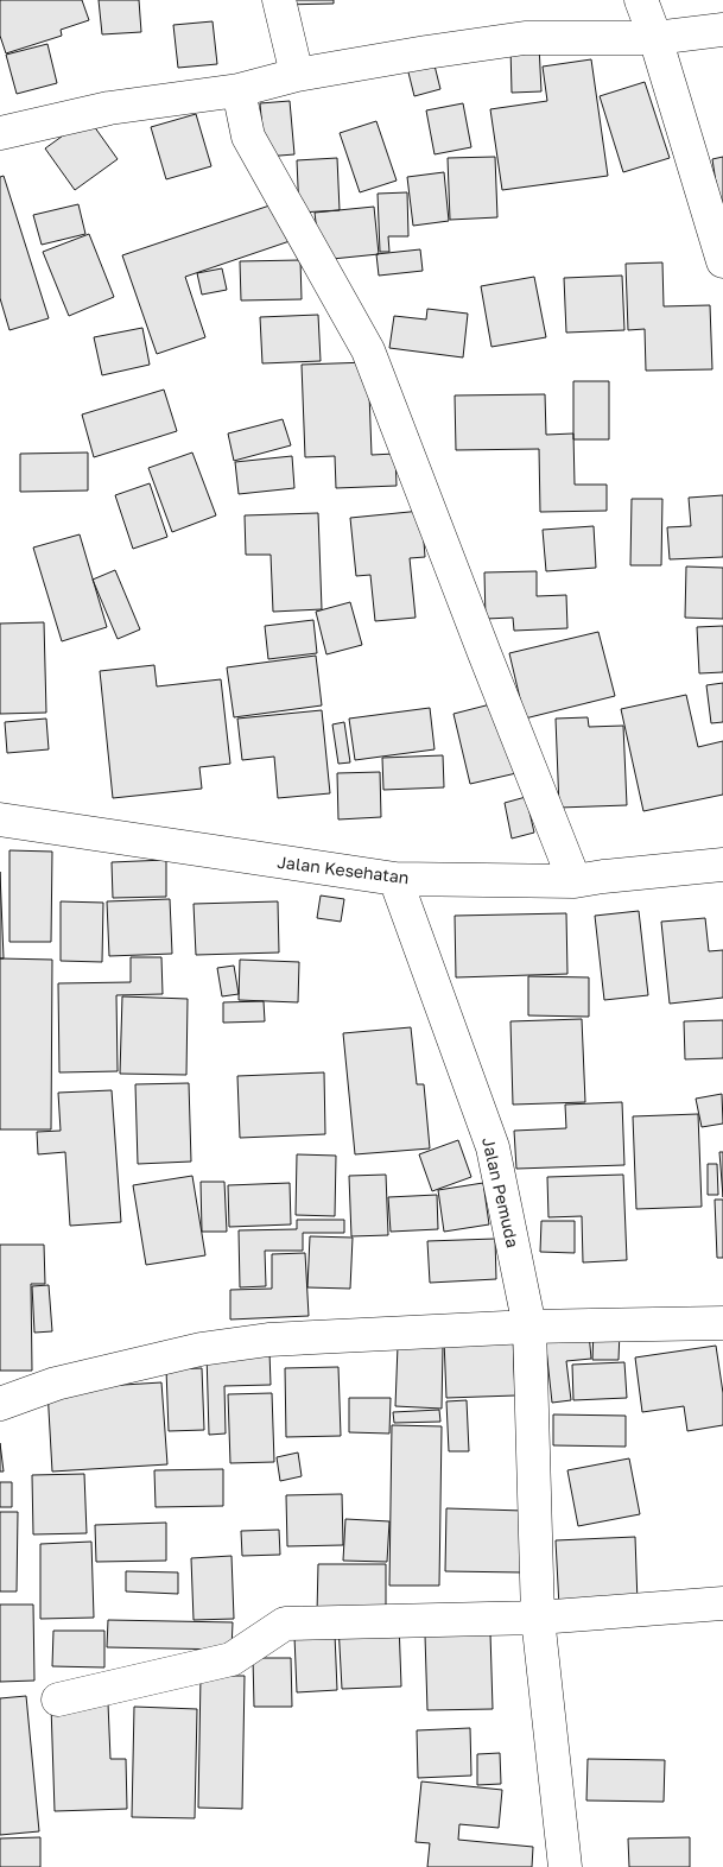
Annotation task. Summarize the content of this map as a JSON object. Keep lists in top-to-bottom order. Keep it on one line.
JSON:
{"streets":{"street":["Jalan Kesehatan","Jalan Pemuda"]},"crossings":[["Jalan Kesehatan","Jalan Pemuda"]]}
